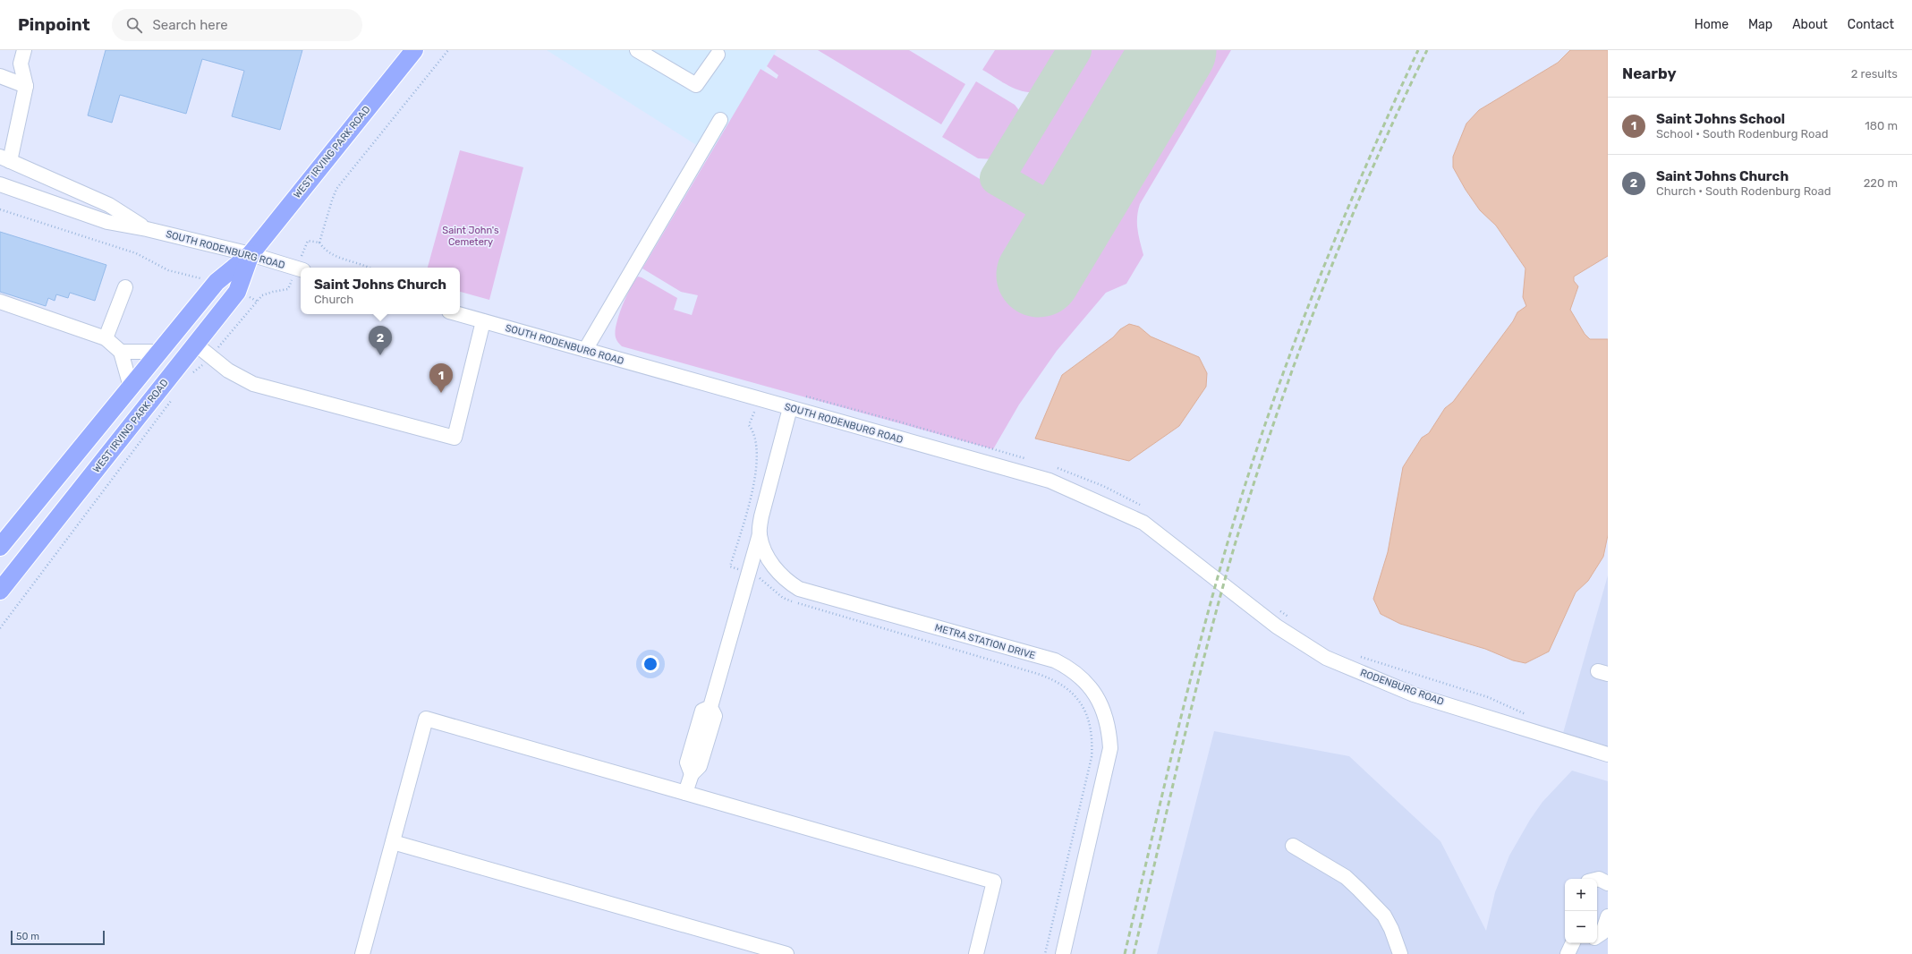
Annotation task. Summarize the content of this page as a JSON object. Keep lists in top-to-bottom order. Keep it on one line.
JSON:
{"streets":{"main road":["WEST IRVING PARK ROAD"],"street":["SOUTH RODENBURG ROAD","METRA STATION DRIVE","RODENBURG ROAD"]},"crossings":[["WEST IRVING PARK ROAD","SOUTH RODENBURG ROAD"],["SOUTH RODENBURG ROAD","METRA STATION DRIVE"],["SOUTH RODENBURG ROAD","RODENBURG ROAD"]],"parks":["Saint John's Cemetery"],"scale_bar":"50 m","page":{"header":"Pinpoint","search":"Search here","nav":["Home","Map","About","Contact"],"heading":["Nearby","2 results"],"list":[{"mark":"1","name":"Saint Johns School","note":"School · South Rodenburg Road","value":"180 m"},{"mark":"2","name":"Saint Johns Church","note":"Church · South Rodenburg Road","value":"220 m"}],"popup":["Saint Johns Church","Church"],"pins":["2","1"],"map_buttons":["+","−"],"scale":"50 m"}}
